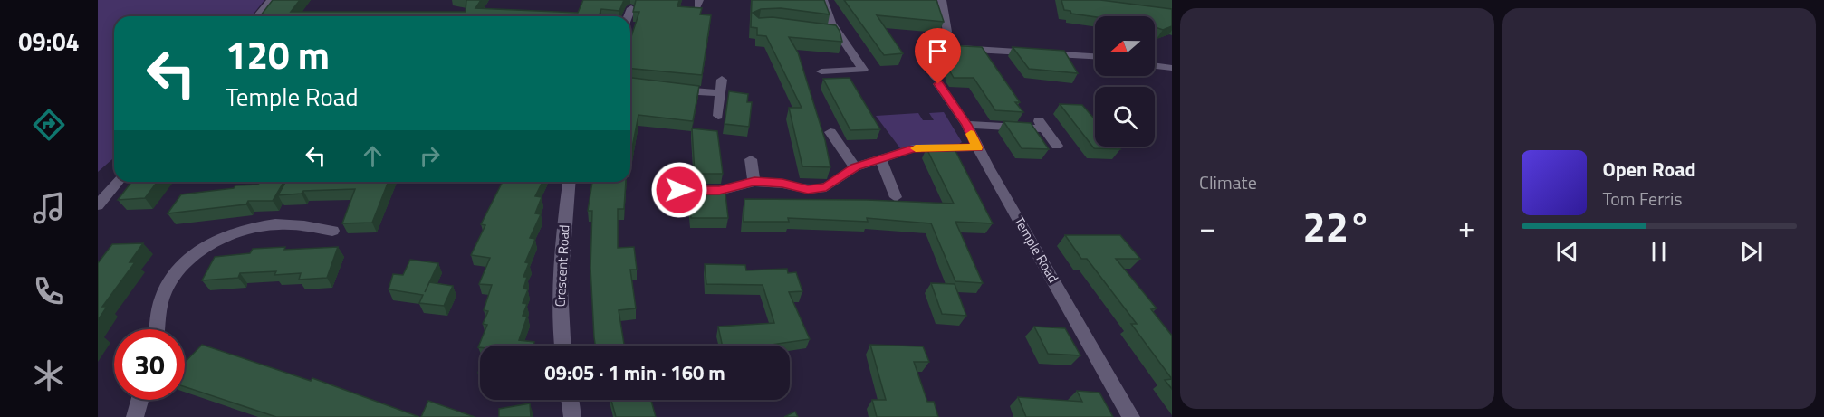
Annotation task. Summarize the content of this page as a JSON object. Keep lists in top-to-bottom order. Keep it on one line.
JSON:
{"streets":{"street":["Temple Road","Crescent Road"]},"north":"left","page":{"tabs":"09:04","tile":"Climate","turn":["120 m","Temple Road"],"song":["Open Road","Tom Ferris"],"heat":["−","22°","+"],"limit":"30","trip":"09:05 · 1 min · 160 m"}}
